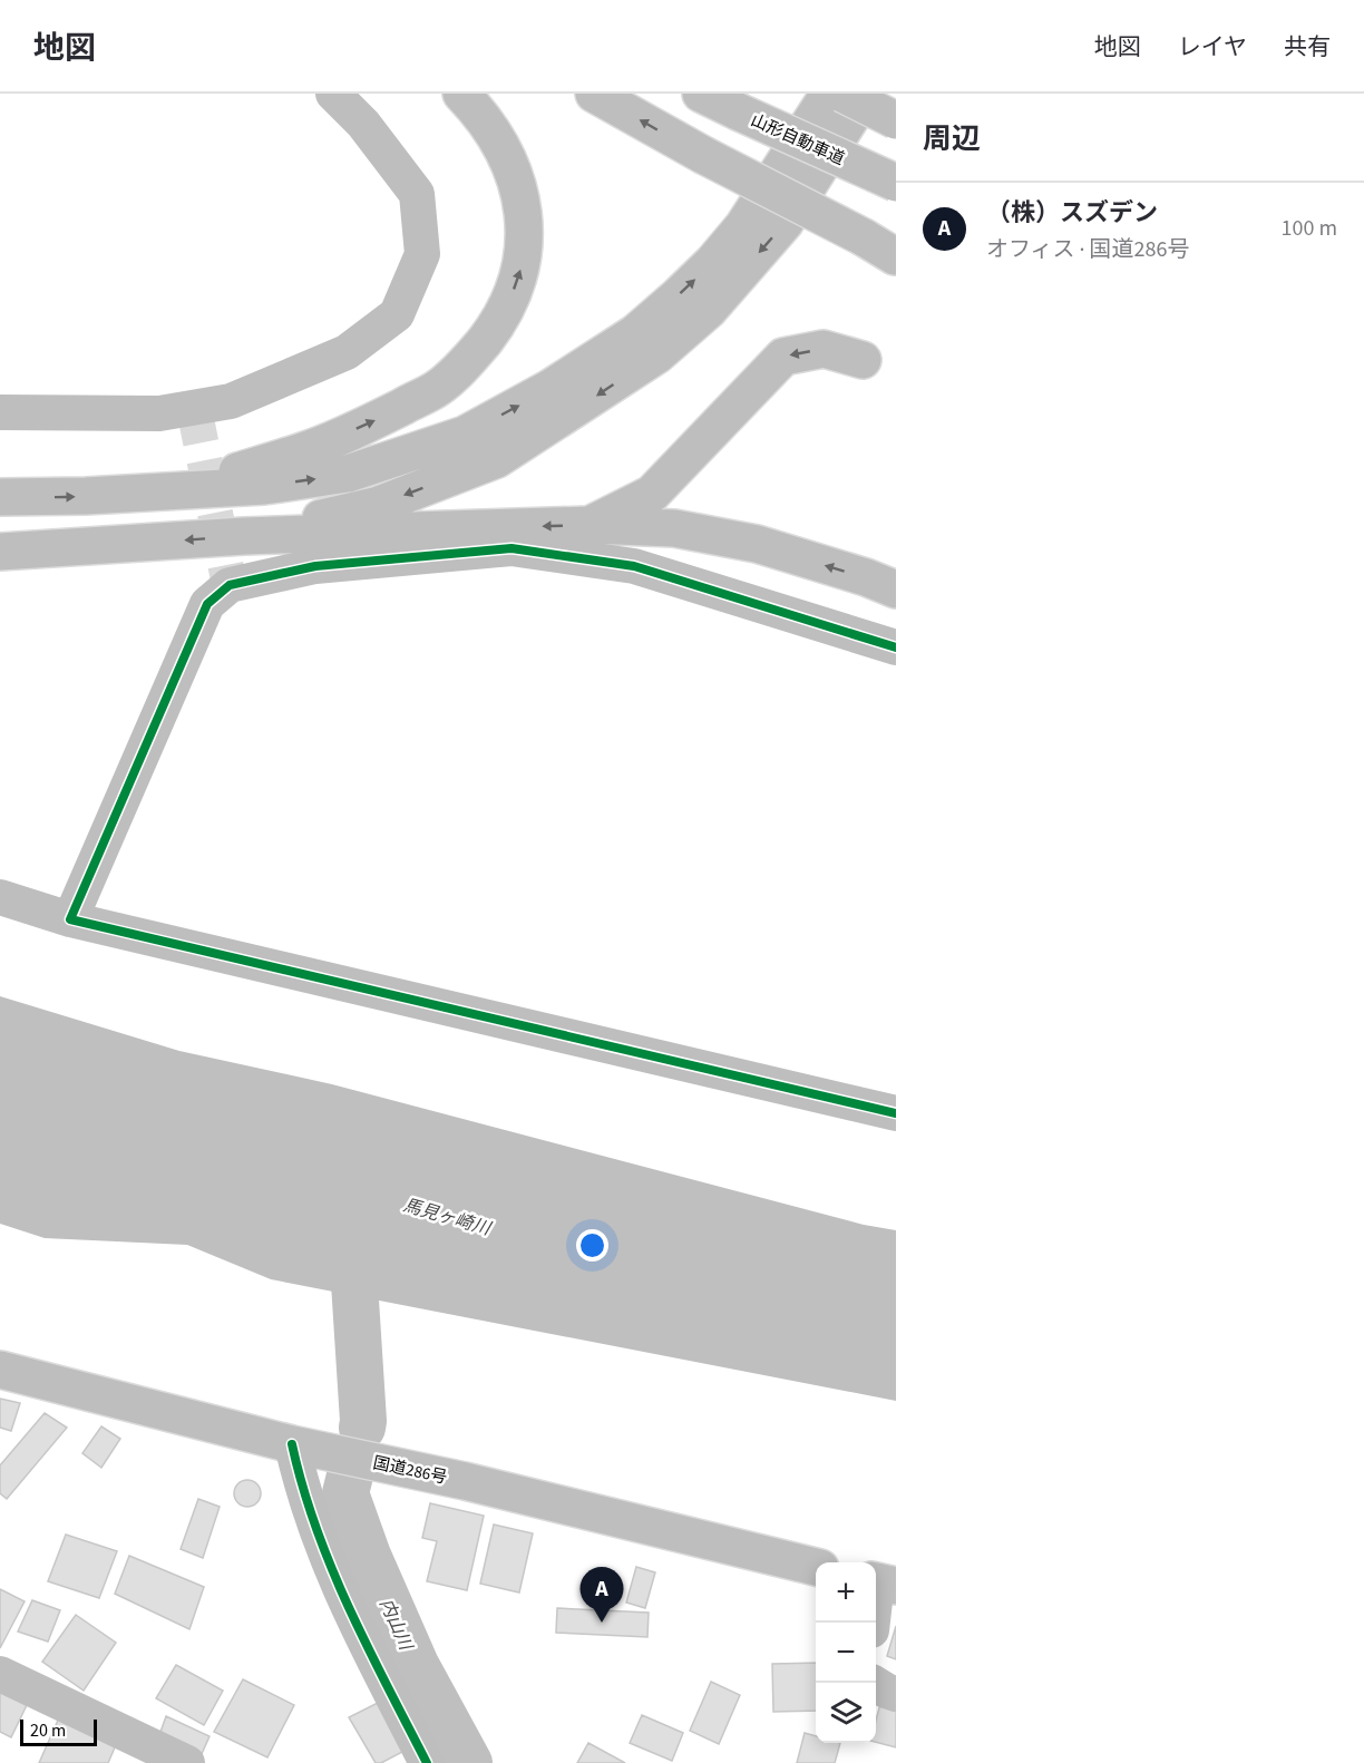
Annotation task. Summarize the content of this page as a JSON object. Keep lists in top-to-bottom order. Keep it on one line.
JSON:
{"streets":{"highway":["山形自動車道","国道286号"]},"water":["馬見ヶ崎川","内山川"],"scale_bar":"20 m","page":{"header":"地図","nav":["地図","レイヤ","共有"],"heading":"周辺","list":[{"mark":"A","name":"（株）スズデン","note":"オフィス · 国道286号","value":"100 m"}],"map_buttons":["+","−"],"pins":"A","scale":"20 m"}}
